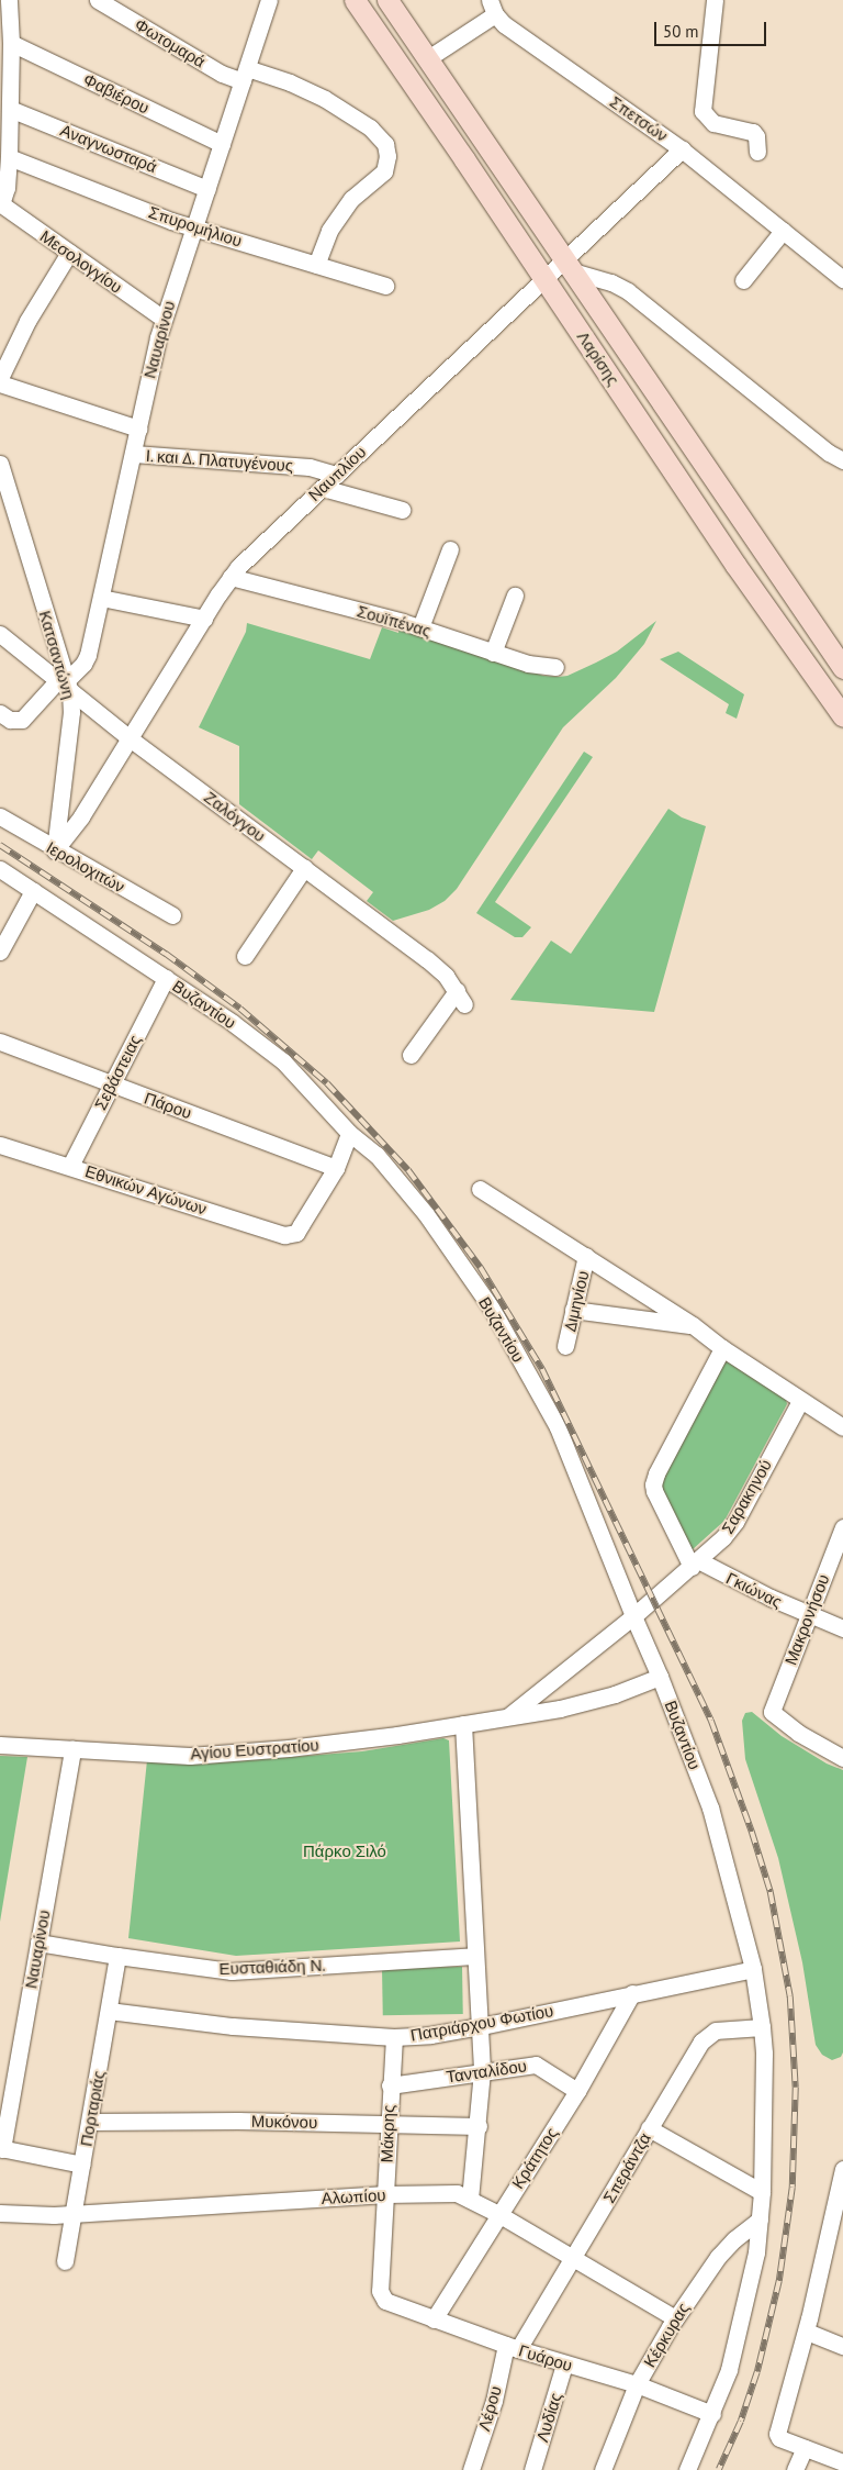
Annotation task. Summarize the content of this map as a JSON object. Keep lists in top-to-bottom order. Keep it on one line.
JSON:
{"streets":{"main road":["Λαρίσης"],"street":["Φωτομαρά","Φαβιέρου","Σπετσών","Αναγνωσταρά","Σπυρομήλιου","Μεσολογγίου","Ναυαρίνου","Ι. και Δ. Πλατυγένους","Ναυπλίου","Σουϊπένας","Κατσαντώνη","Ζαλόγγου","Ιερολοχιτών","Βυζαντίου","Σεβάστειας","Πάρου","Εθνικών Αγώνων","Διμηνίου","Σαρακηνού","Γκιώνας","Μακρονήσου","Αγίου Ευστρατίου","Ευσταθιάδη Ν.","Πατριάρχου Φωτίου","Τανταλίδου","Πορταριάς","Μυκόνου","Μάκρης","Κράτητος","Σπεράντζα","Αλωπίου","Κέρκυρας","Γυάρου","Λέρου","Λυδίας"]},"crossings":[["Φωτομαρά","Σπυρομήλιου"],["Φωτομαρά","Ναυαρίνου"],["Φαβιέρου","Ναυαρίνου"],["Σπετσών","Λαρίσης"],["Σπετσών","Ναυπλίου"],["Αναγνωσταρά","Ναυαρίνου"],["Σπυρομήλιου","Ναυαρίνου"],["Μεσολογγίου","Ναυαρίνου"],["Ναυαρίνου","Ι. και Δ. Πλατυγένους"],["Ναυαρίνου","Κατσαντώνη"],["Ναυαρίνου","Ζαλόγγου"],["Ναυαρίνου","Αγίου Ευστρατίου"],["Ναυαρίνου","Ευσταθιάδη Ν."],["Λαρίσης","Ναυπλίου"],["Ι. και Δ. Πλατυγένους","Ναυπλίου"],["Ναυπλίου","Σουϊπένας"],["Ναυπλίου","Κατσαντώνη"],["Ναυπλίου","Ζαλόγγου"],["Ναυπλίου","Ιερολοχιτών"],["Κατσαντώνη","Ζαλόγγου"],["Κατσαντώνη","Ιερολοχιτών"],["Βυζαντίου","Σεβάστειας"],["Βυζαντίου","Σαρακηνού"],["Βυζαντίου","Αγίου Ευστρατίου"],["Βυζαντίου","Πατριάρχου Φωτίου"],["Βυζαντίου","Σπεράντζα"],["Σεβάστειας","Πάρου"],["Σεβάστειας","Εθνικών Αγώνων"],["Πάρου","Εθνικών Αγώνων"],["Σαρακηνού","Γκιώνας"],["Γκιώνας","Μακρονήσου"],["Ευσταθιάδη Ν.","Πορταριάς"],["Πατριάρχου Φωτίου","Πορταριάς"],["Πατριάρχου Φωτίου","Μάκρης"],["Πατριάρχου Φωτίου","Κράτητος"],["Τανταλίδου","Μάκρης"],["Τανταλίδου","Κράτητος"],["Πορταριάς","Μυκόνου"],["Πορταριάς","Αλωπίου"],["Μυκόνου","Μάκρης"],["Μάκρης","Αλωπίου"],["Μάκρης","Γυάρου"],["Κράτητος","Αλωπίου"],["Κράτητος","Γυάρου"],["Σπεράντζα","Αλωπίου"],["Σπεράντζα","Γυάρου"],["Σπεράντζα","Λέρου"],["Αλωπίου","Κέρκυρας"],["Κέρκυρας","Γυάρου"],["Γυάρου","Λέρου"],["Γυάρου","Λυδίας"]],"parks":["Πάρκο Σιλό"],"scale_bar":"50 m"}
